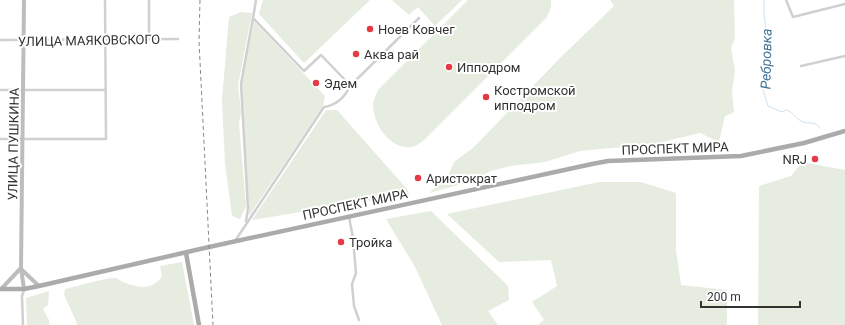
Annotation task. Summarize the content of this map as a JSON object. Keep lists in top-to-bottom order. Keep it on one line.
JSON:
{"streets":{"main road":["ПРОСПЕКТ МИРА"],"street":["УЛИЦА МАЯКОВСКОГО","УЛИЦА ПУШКИНА"]},"crossings":[["УЛИЦА МАЯКОВСКОГО","УЛИЦА ПУШКИНА"],["УЛИЦА ПУШКИНА","ПРОСПЕКТ МИРА"]],"water":["Ребровка"],"places":["Ноев Ковчег","Аква рай","Ипподром","Эдем","Костромской ипподром","NRJ","Аристократ","Тройка"],"scale_bar":"200 m"}
